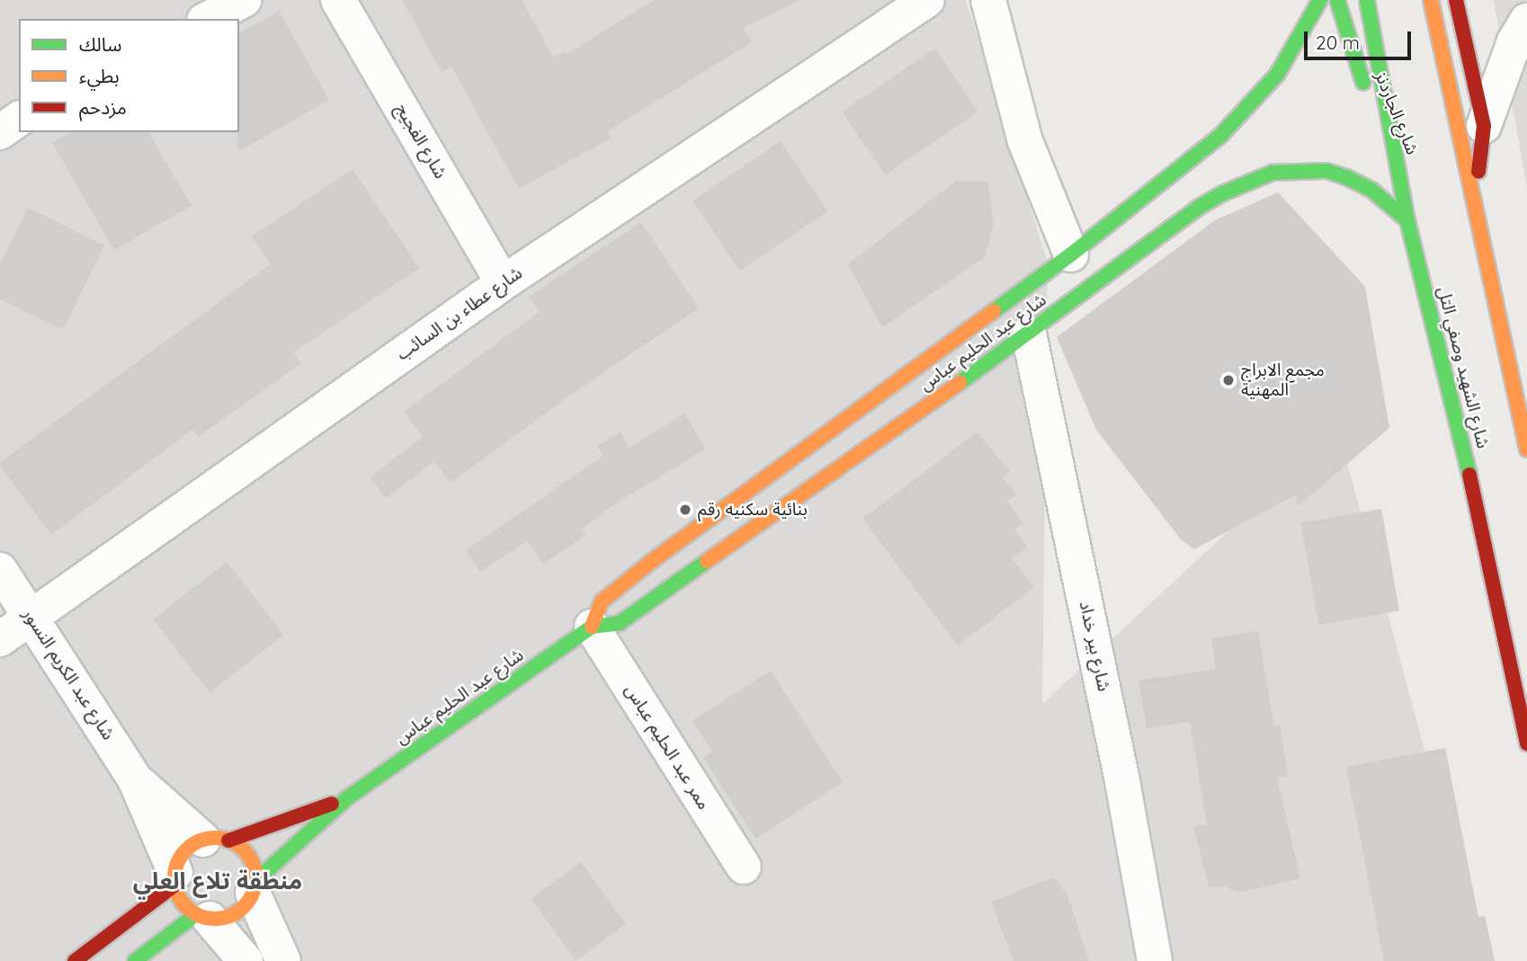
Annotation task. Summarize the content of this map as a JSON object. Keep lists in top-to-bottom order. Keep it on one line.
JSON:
{"streets":{"street":["شارع الجاردنز","شارع الفجيج","شارع عطاء بن السائب","شارع عبد الحليم عباس","شارع الشهيد وصفي التل","شارع بير خداد","شارع عبد الكريم النسور","ممر عبد الحليم عباس"]},"crossings":[["شارع الجاردنز","شارع الشهيد وصفي التل"],["شارع الفجيج","شارع عطاء بن السائب"],["شارع عطاء بن السائب","شارع عبد الكريم النسور"],["شارع عبد الحليم عباس","شارع الشهيد وصفي التل"],["شارع عبد الحليم عباس","شارع بير خداد"],["شارع عبد الحليم عباس","شارع عبد الكريم النسور"],["شارع عبد الحليم عباس","ممر عبد الحليم عباس"]],"districts":["منطقة تلاع العلي"],"places":["مجمع الابراج المهنية","بنائية سكنيه رقم"],"legend":["سالك","بطيء","مزدحم"],"scale_bar":"20 m"}
